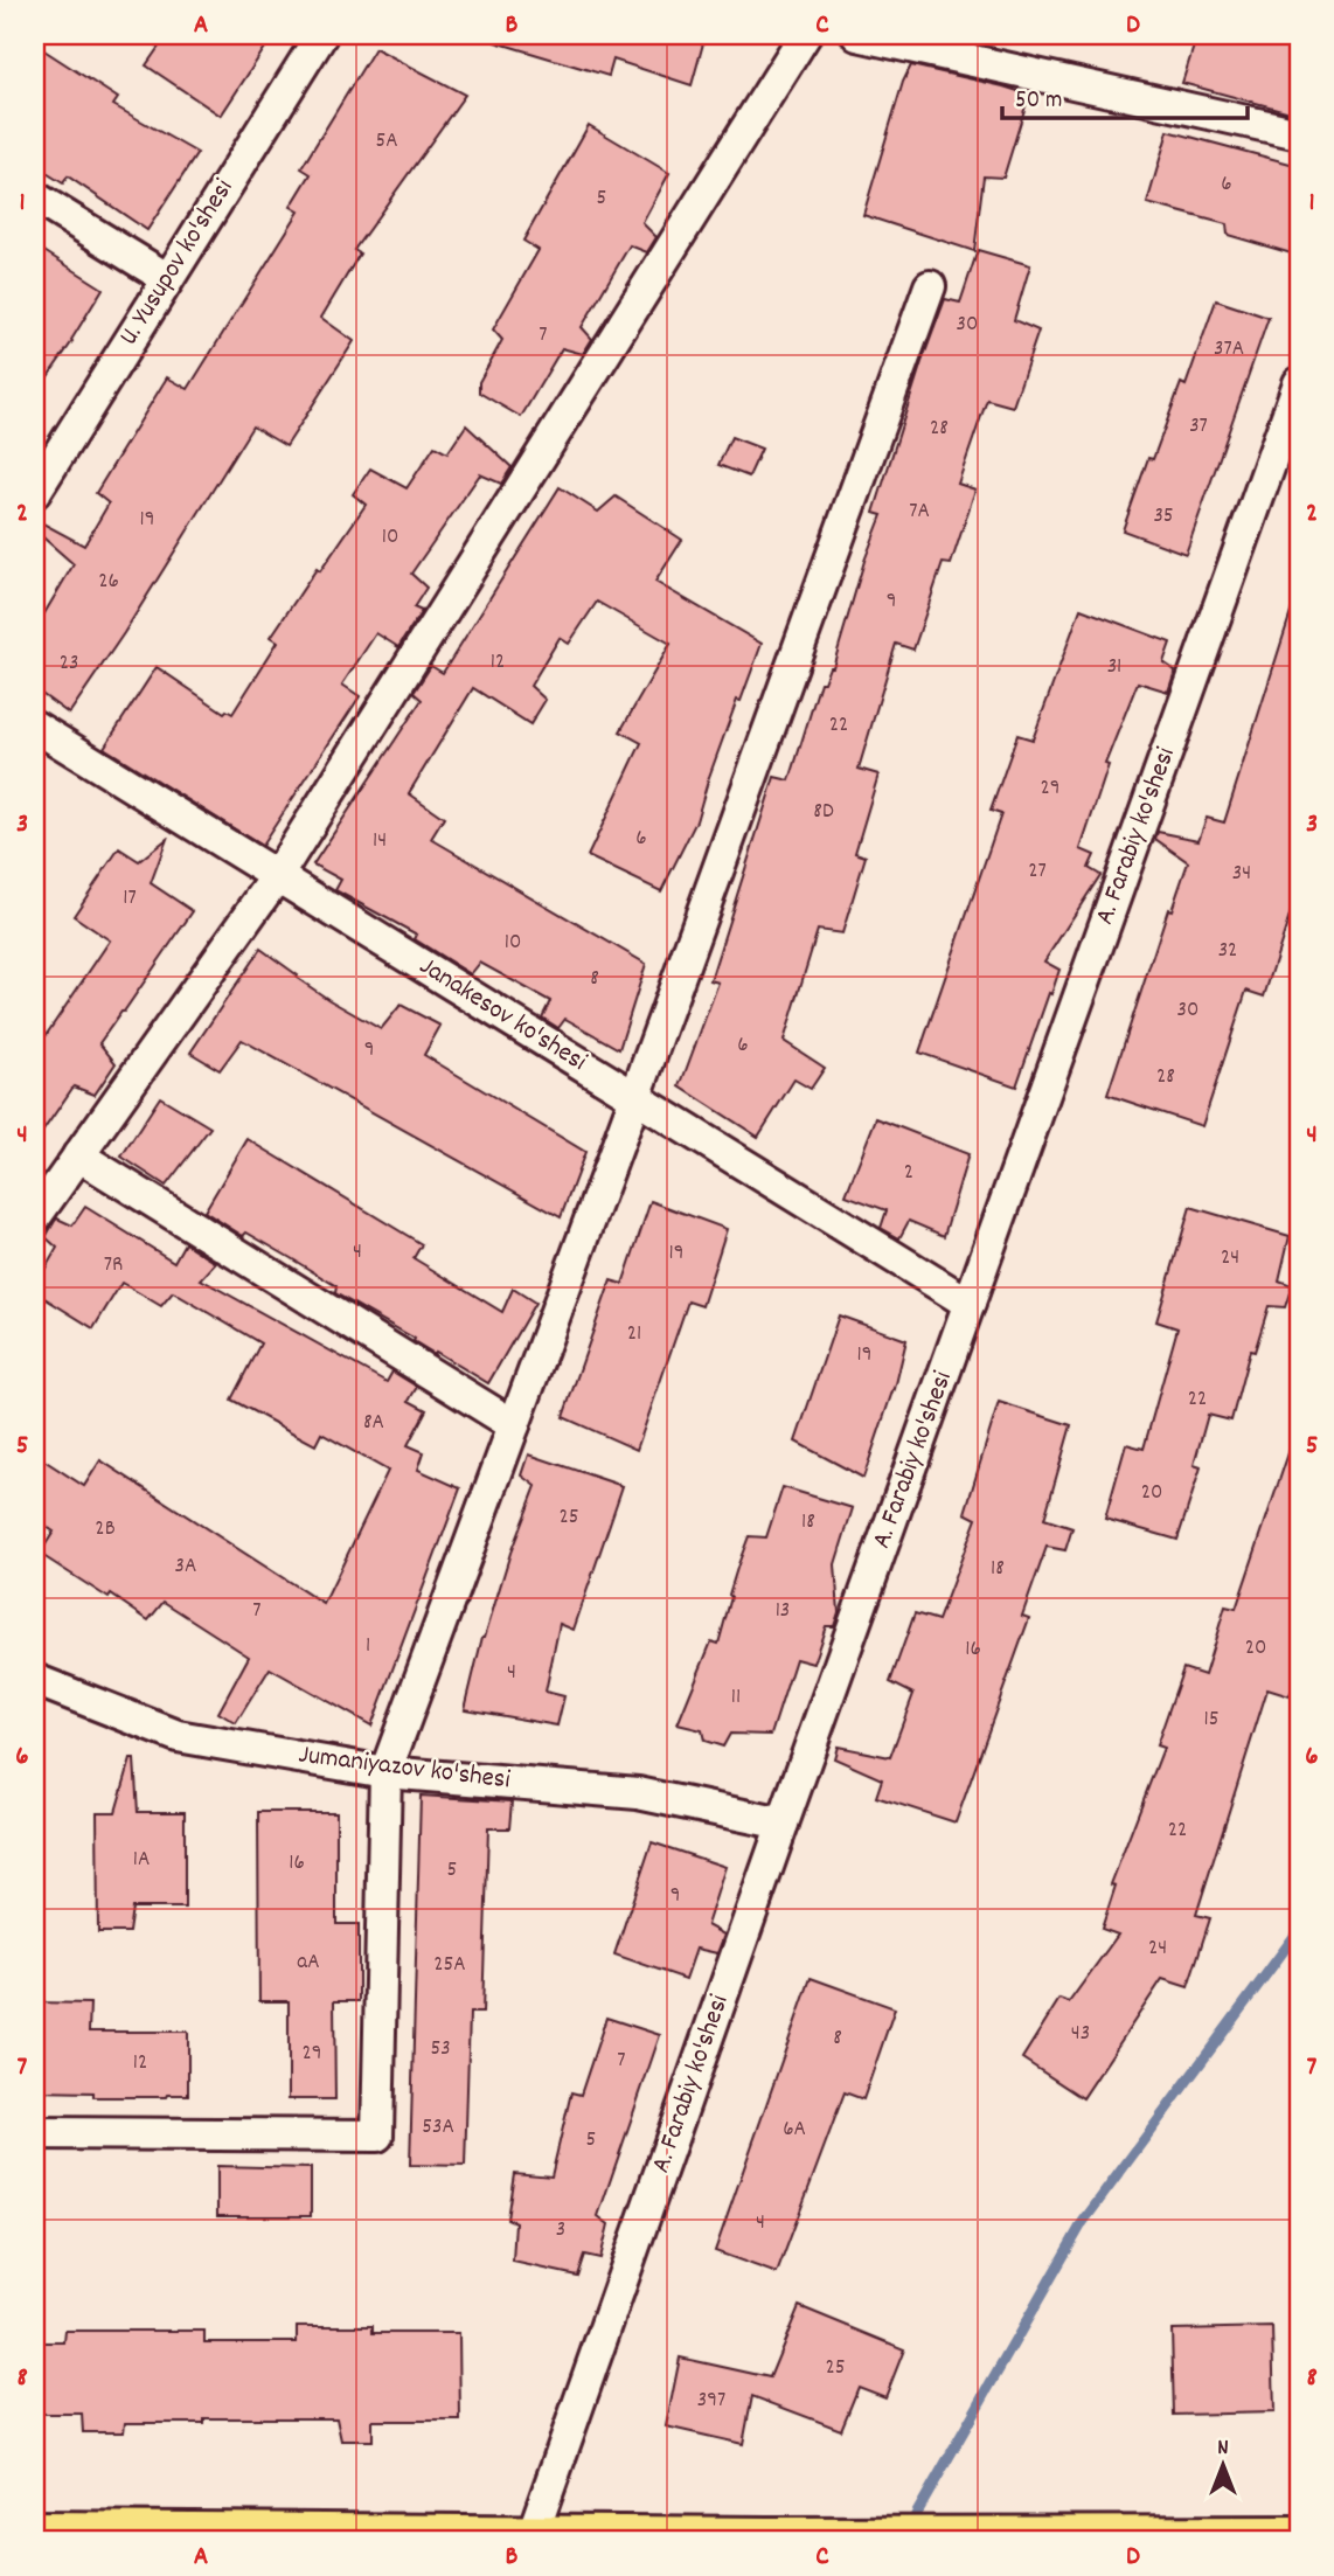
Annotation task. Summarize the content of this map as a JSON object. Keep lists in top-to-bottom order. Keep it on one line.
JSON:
{"streets":{"street":["U. Yusupov ko'shesi","A. Farabiy ko'shesi","Janakesov ko'shesi","Jumaniyazov ko'shesi"]},"crossings":[["A. Farabiy ko'shesi","Janakesov ko'shesi"],["A. Farabiy ko'shesi","Jumaniyazov ko'shesi"]],"house_numbers":["5A","6","5","30","7","37A","37","28","7A","35","19","10","26","9","12","23","31","22","29","8D","6","14","27","34","17","10","32","8","30","6","9","28","2","4","19","24","7R","21","19","22","8A","20","25","18","2B","3A","18","7","13","1","20","16","4","11","15","22","1A","16","5","9","24","aA","25A","43","8","53","29","7","12","53A","6A","5","4","3","25","397"],"scale_bar":"50 m","north":"top","grid":{"columns":["A","B","C","D"],"rows":["1","2","3","4","5","6","7","8"]}}
